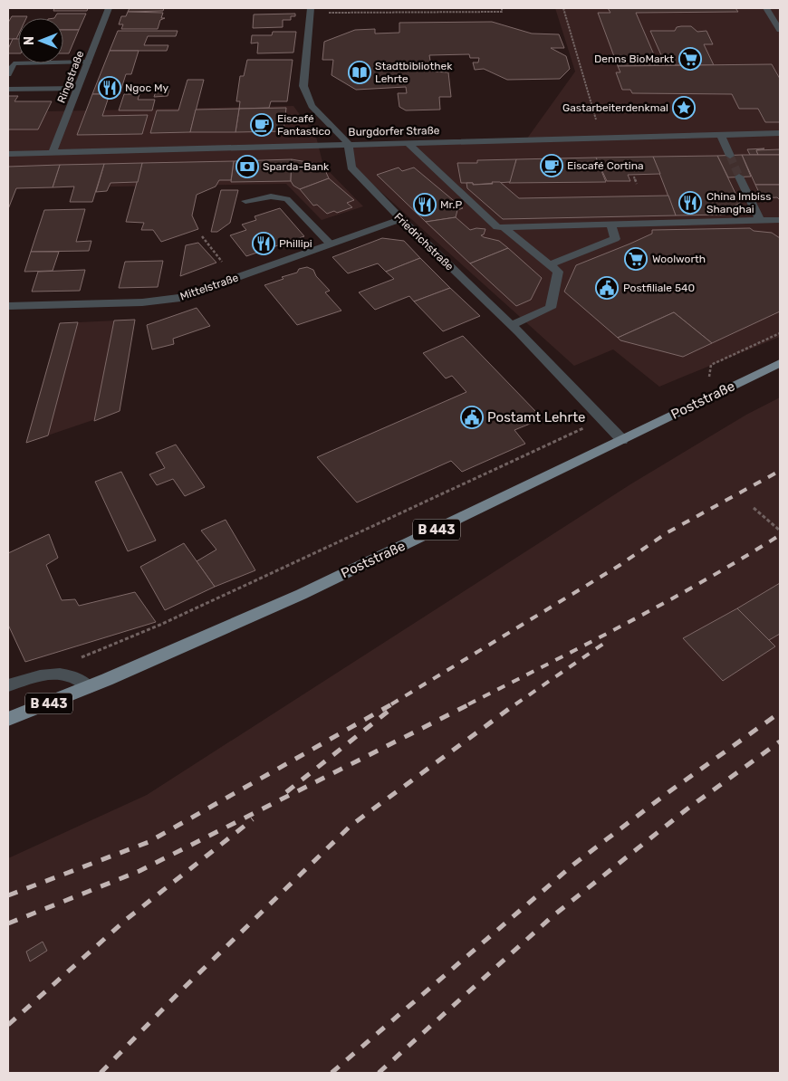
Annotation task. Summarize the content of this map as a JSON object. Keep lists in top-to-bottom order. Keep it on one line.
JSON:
{"streets":{"main road":["Poststraße","B 443"],"street":["Ringstraße","Burgdorfer Straße","Friedrichstraße","Mittelstraße"]},"crossings":[["Ringstraße","Burgdorfer Straße"],["Burgdorfer Straße","Friedrichstraße"],["Friedrichstraße","Mittelstraße"],["Friedrichstraße","Poststraße"]],"places":{"supermarket":["Denns BioMarkt","Woolworth"],"library":["Stadtbibliothek Lehrte"],"restaurant":["Ngoc My","China Imbiss Shanghai","Mr.P","Phillipi"],"place":["Gastarbeiterdenkmal"],"cafe":["Eiscafé Fantastico","Eiscafé Cortina"],"bank":["Sparda-Bank"],"public building":["Postfiliale 540","Postamt Lehrte"]},"north":"left"}
